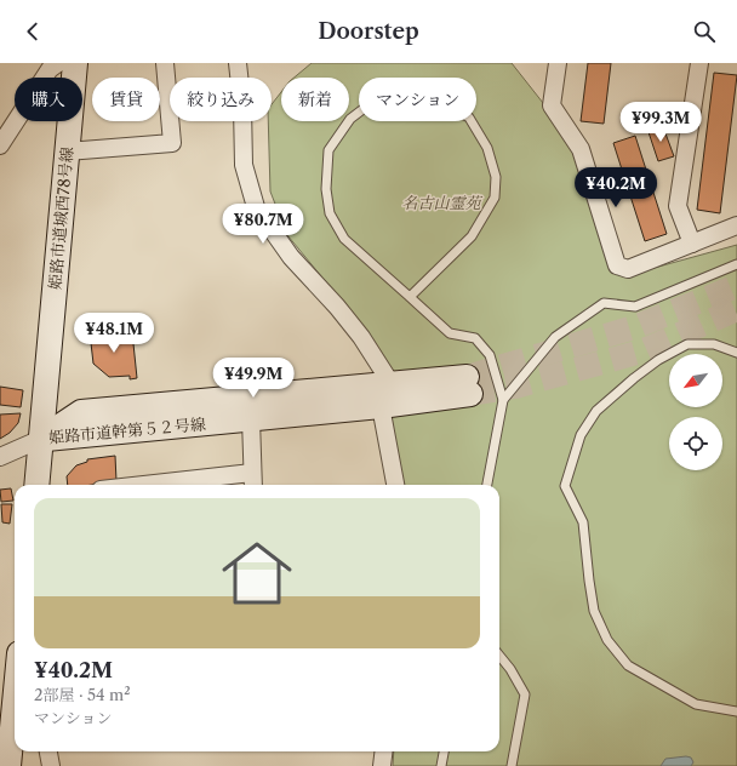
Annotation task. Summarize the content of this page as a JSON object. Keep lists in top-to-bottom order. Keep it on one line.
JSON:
{"streets":{"street":["姫路市道城西78号線","姫路市道幹第５２号線"]},"crossings":[["姫路市道城西78号線","姫路市道幹第５２号線"]],"parks":["名古山霊苑"],"north":"bottom left","page":{"header":"Doorstep","chip":["購入","賃貸","絞り込み","新着","マンション"],"price":["¥99.3M","¥40.2M","¥80.7M","¥48.1M","¥49.9M"],"list":[{"name":"¥40.2M","note":"2部屋 · 54 m² · マンション"}]}}
